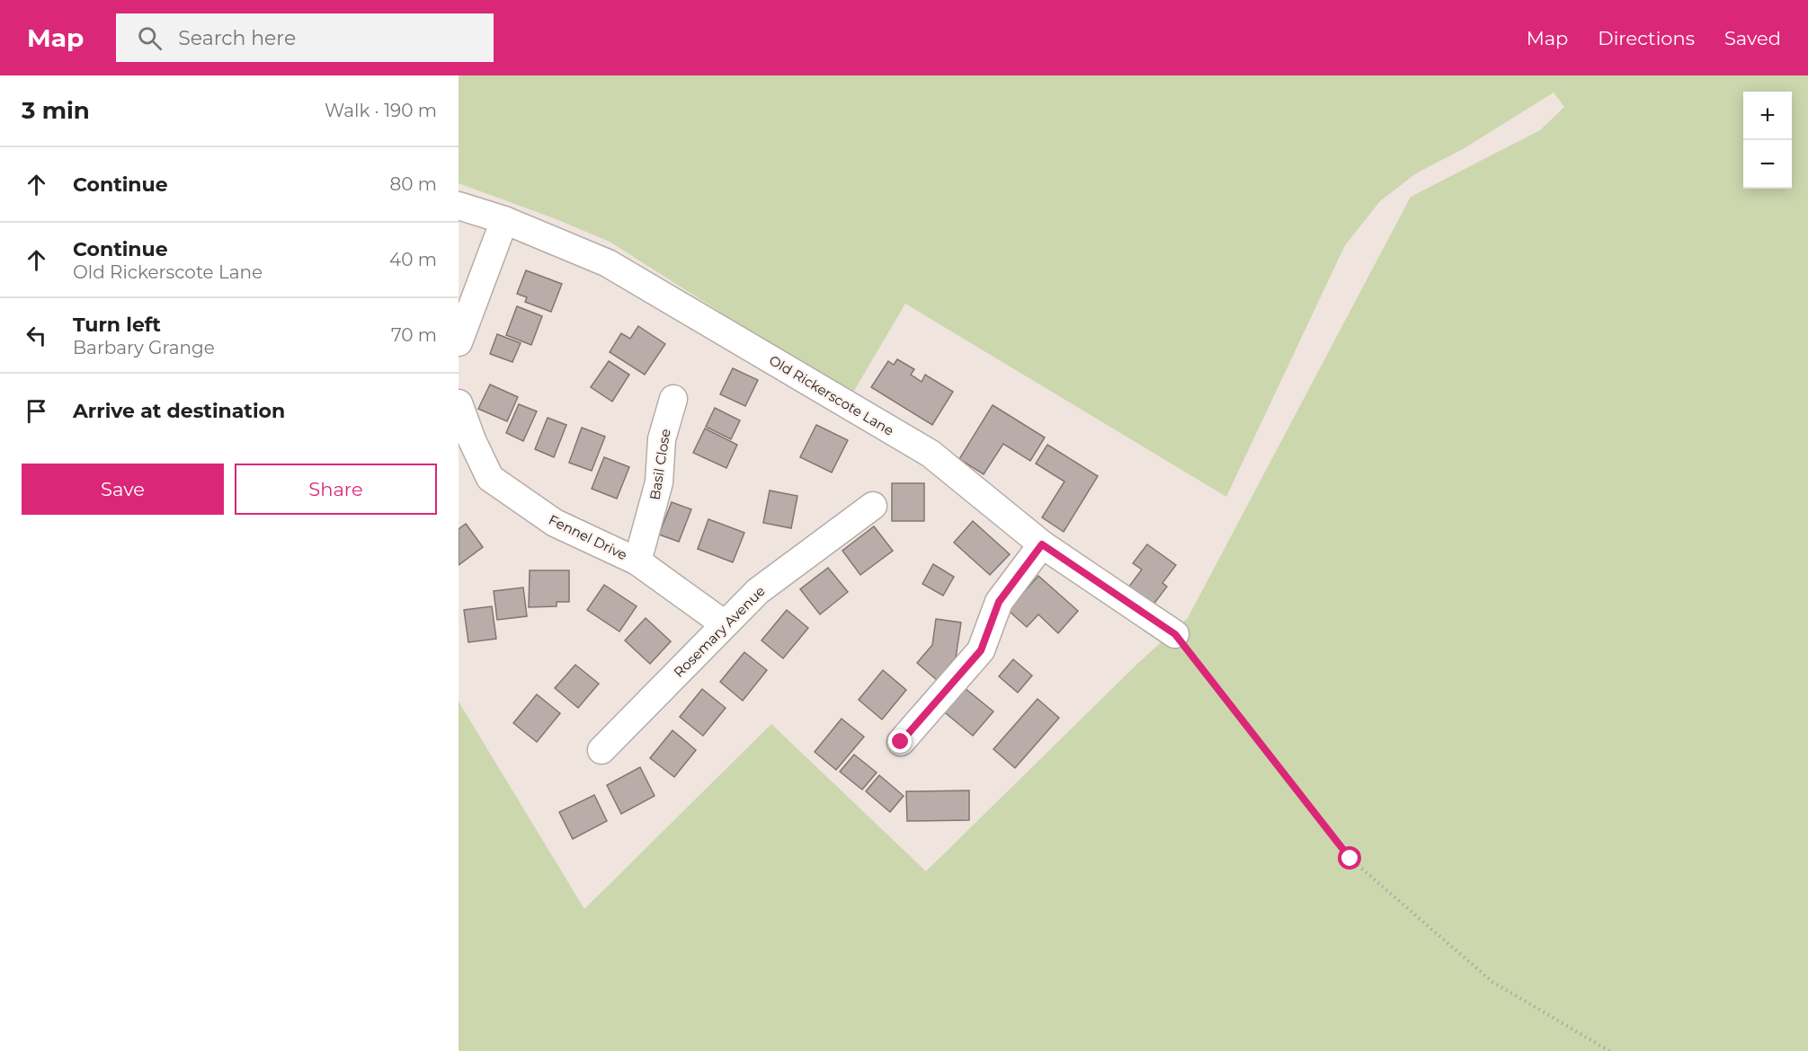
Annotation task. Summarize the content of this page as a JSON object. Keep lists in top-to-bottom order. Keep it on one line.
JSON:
{"streets":{"street":["Old Rickerscote Lane","Basil Close","Fennel Drive","Rosemary Avenue"]},"crossings":[["Basil Close","Fennel Drive"],["Fennel Drive","Rosemary Avenue"]],"page":{"header":"Map","search":"Search here","nav":["Map","Directions","Saved"],"heading":["3 min","Walk · 190 m"],"map_buttons":["+","−"],"list":[["Continue","80 m"],["Continue","Old Rickerscote Lane","40 m"],["Turn left","Barbary Grange","70 m"],"Arrive at destination"],"buttons":["Save","Share"]}}
